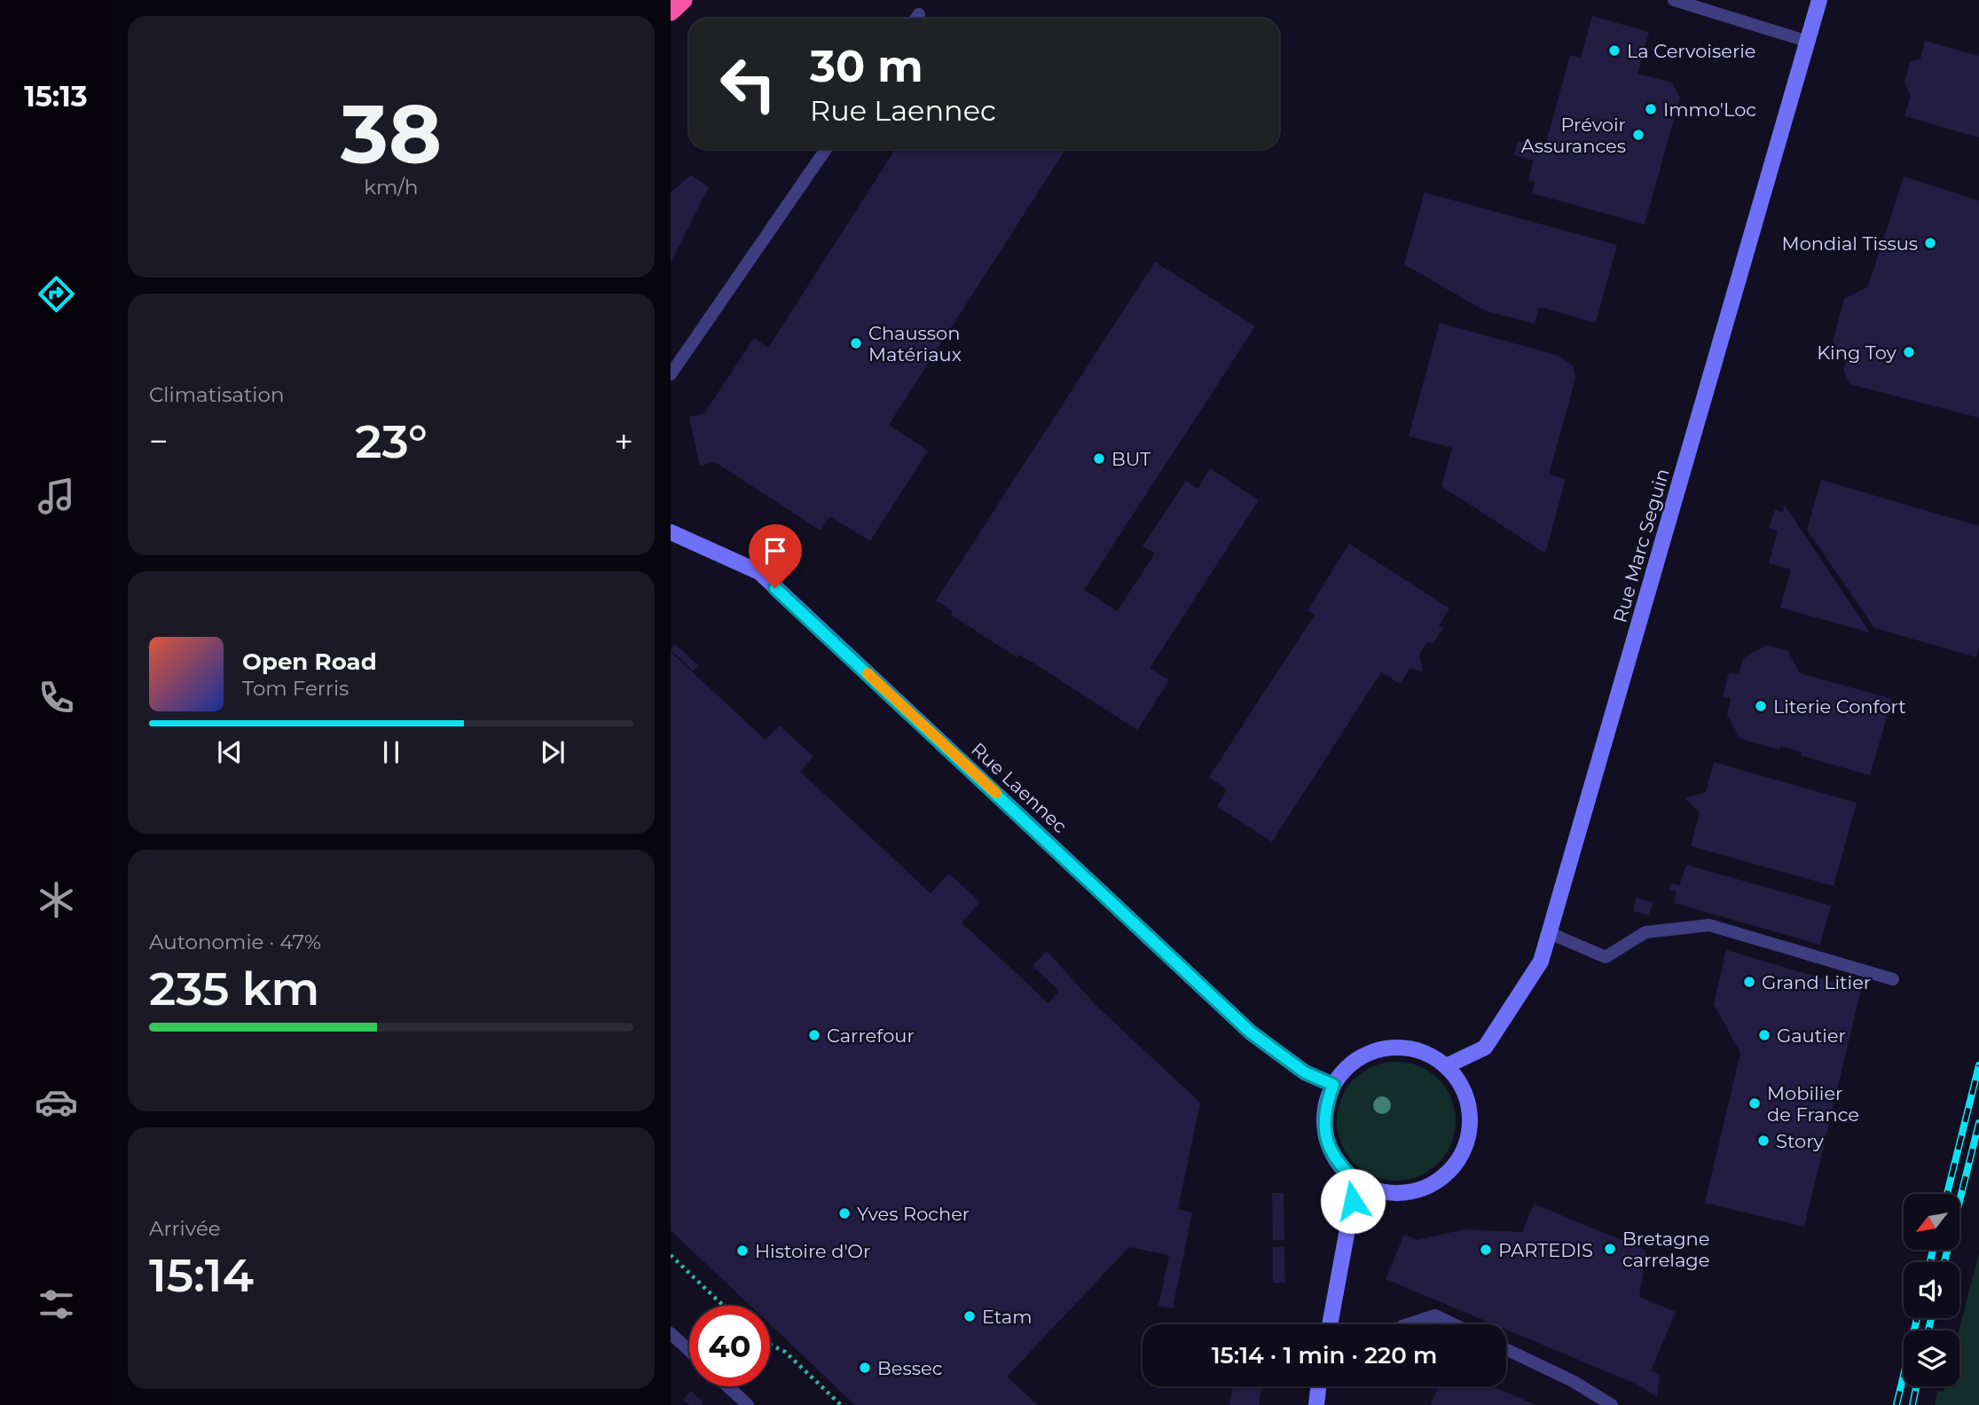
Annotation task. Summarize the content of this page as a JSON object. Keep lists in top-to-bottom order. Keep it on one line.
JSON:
{"streets":{"street":["Rue Marc Seguin","Rue Laennec"]},"crossings":[["Rue Marc Seguin","Rue Laennec"]],"places":["La Cervoiserie","Immo'Loc","Prévoir Assurances","Mondial Tissus","Chausson Matériaux","King Toy","BUT","Literie Confort","Grand Litier","Carrefour","Gautier","Mobilier de France","Story","Yves Rocher","Bretagne carrelage","PARTEDIS","Histoire d'Or","Etam","Bessec"],"north":"bottom left","page":{"tabs":"15:13","tile":[["38","km/h"],"Climatisation",["Autonomie · 47%","235 km"],["Arrivée","15:14"]],"turn":["30 m","Rue Laennec"],"heat":["−","23°","+"],"song":["Open Road","Tom Ferris"],"limit":"40","trip":"15:14 · 1 min · 220 m"}}
